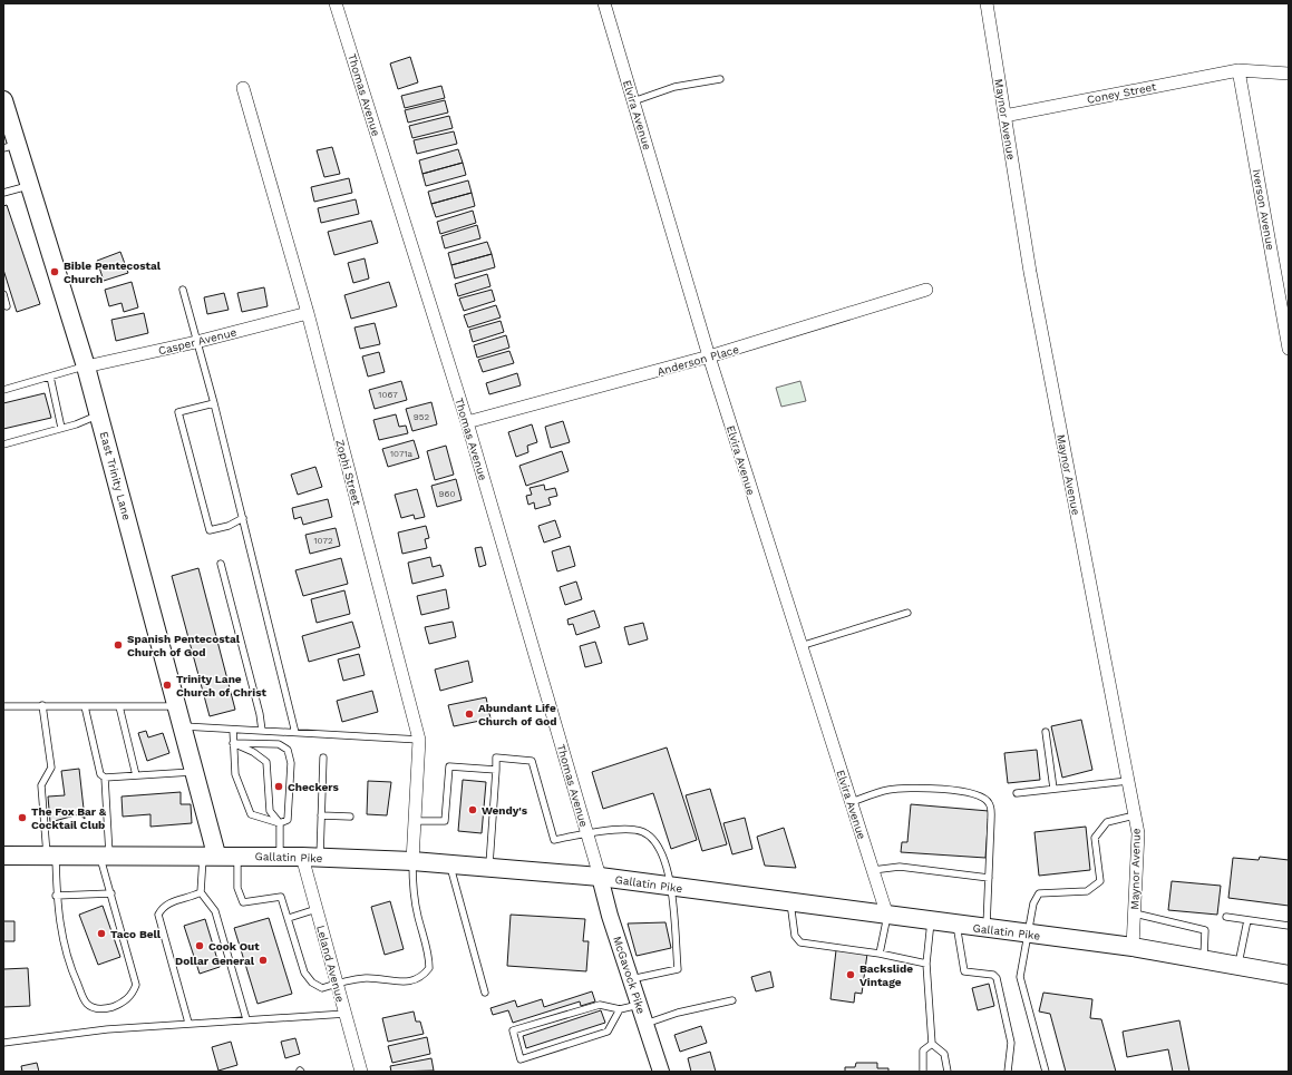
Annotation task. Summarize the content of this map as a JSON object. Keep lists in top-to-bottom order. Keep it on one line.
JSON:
{"streets":{"main road":["East Trinity Lane","Gallatin Pike"],"street":["Coney Street","Thomas Avenue","Elvira Avenue","Maynor Avenue","Iverson Avenue","Casper Avenue","Anderson Place","Zophi Street","Leland Avenue","McGavock Pike"]},"crossings":[["Coney Street","Maynor Avenue"],["Coney Street","Iverson Avenue"],["Thomas Avenue","Anderson Place"],["Thomas Avenue","Gallatin Pike"],["Thomas Avenue","McGavock Pike"],["Elvira Avenue","Anderson Place"],["Elvira Avenue","Gallatin Pike"],["Maynor Avenue","Gallatin Pike"],["Casper Avenue","Zophi Street"],["Casper Avenue","East Trinity Lane"],["Zophi Street","Gallatin Pike"],["East Trinity Lane","Gallatin Pike"],["Gallatin Pike","Leland Avenue"],["Gallatin Pike","McGavock Pike"]],"places":["Bible Pentecostal Church","Spanish Pentecostal Church of God","Trinity Lane Church of Christ","Abundant Life Church of God","Checkers","Wendy's","The Fox Bar & Cocktail Club","Taco Bell","Cook Out","Dollar General","Backslide Vintage"],"house_numbers":["1067","952","1071a","960","1072"]}
